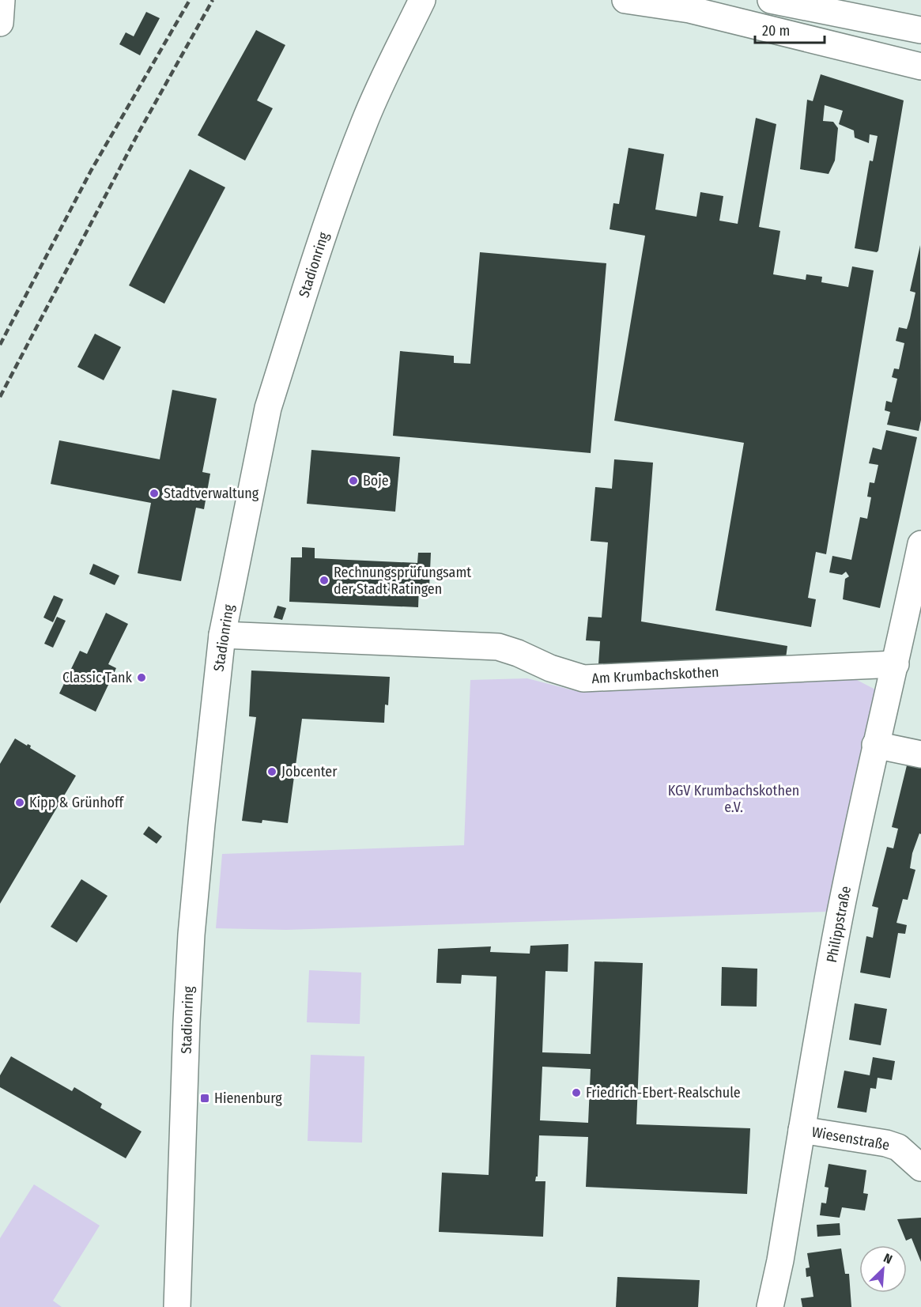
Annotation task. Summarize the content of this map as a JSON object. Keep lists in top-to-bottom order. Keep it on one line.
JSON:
{"streets":{"main road":["Stadionring","Am Krumbachskothen","Philippstraße","Wiesenstraße"]},"crossings":[["Stadionring","Am Krumbachskothen"],["Am Krumbachskothen","Philippstraße"],["Philippstraße","Wiesenstraße"]],"parks":["KGV Krumbachskothen e.V."],"places":{"other":["Boje","Stadtverwaltung","Rechnungsprüfungsamt der Stadt Ratingen","Classic Tank","Jobcenter","Kipp & Grünhoff","Friedrich-Ebert-Realschule"],"transit":["Hienenburg"]},"scale_bar":"20 m","north":"top right"}
